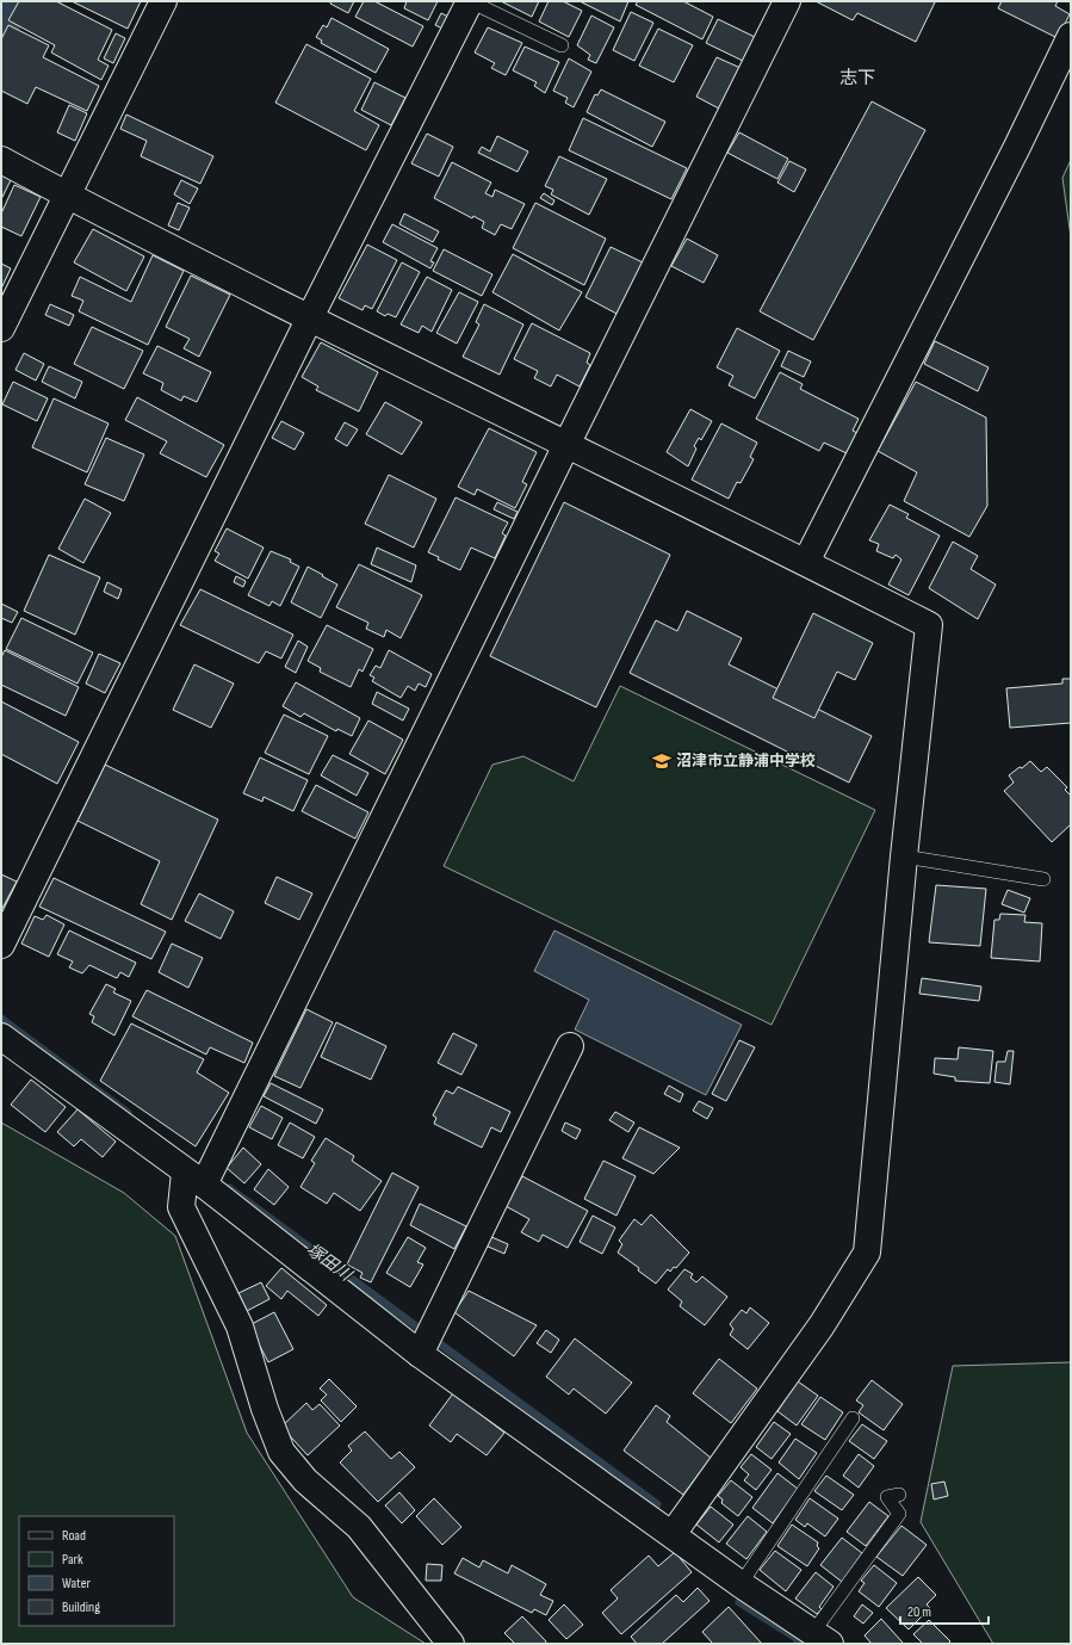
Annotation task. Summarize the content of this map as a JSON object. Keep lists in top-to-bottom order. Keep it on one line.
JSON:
{"districts":["志下"],"water":["塚田川"],"places":{"school or university":["沼津市立静浦中学校"]},"legend":["Road","Park","Water","Building"],"scale_bar":"20 m"}
